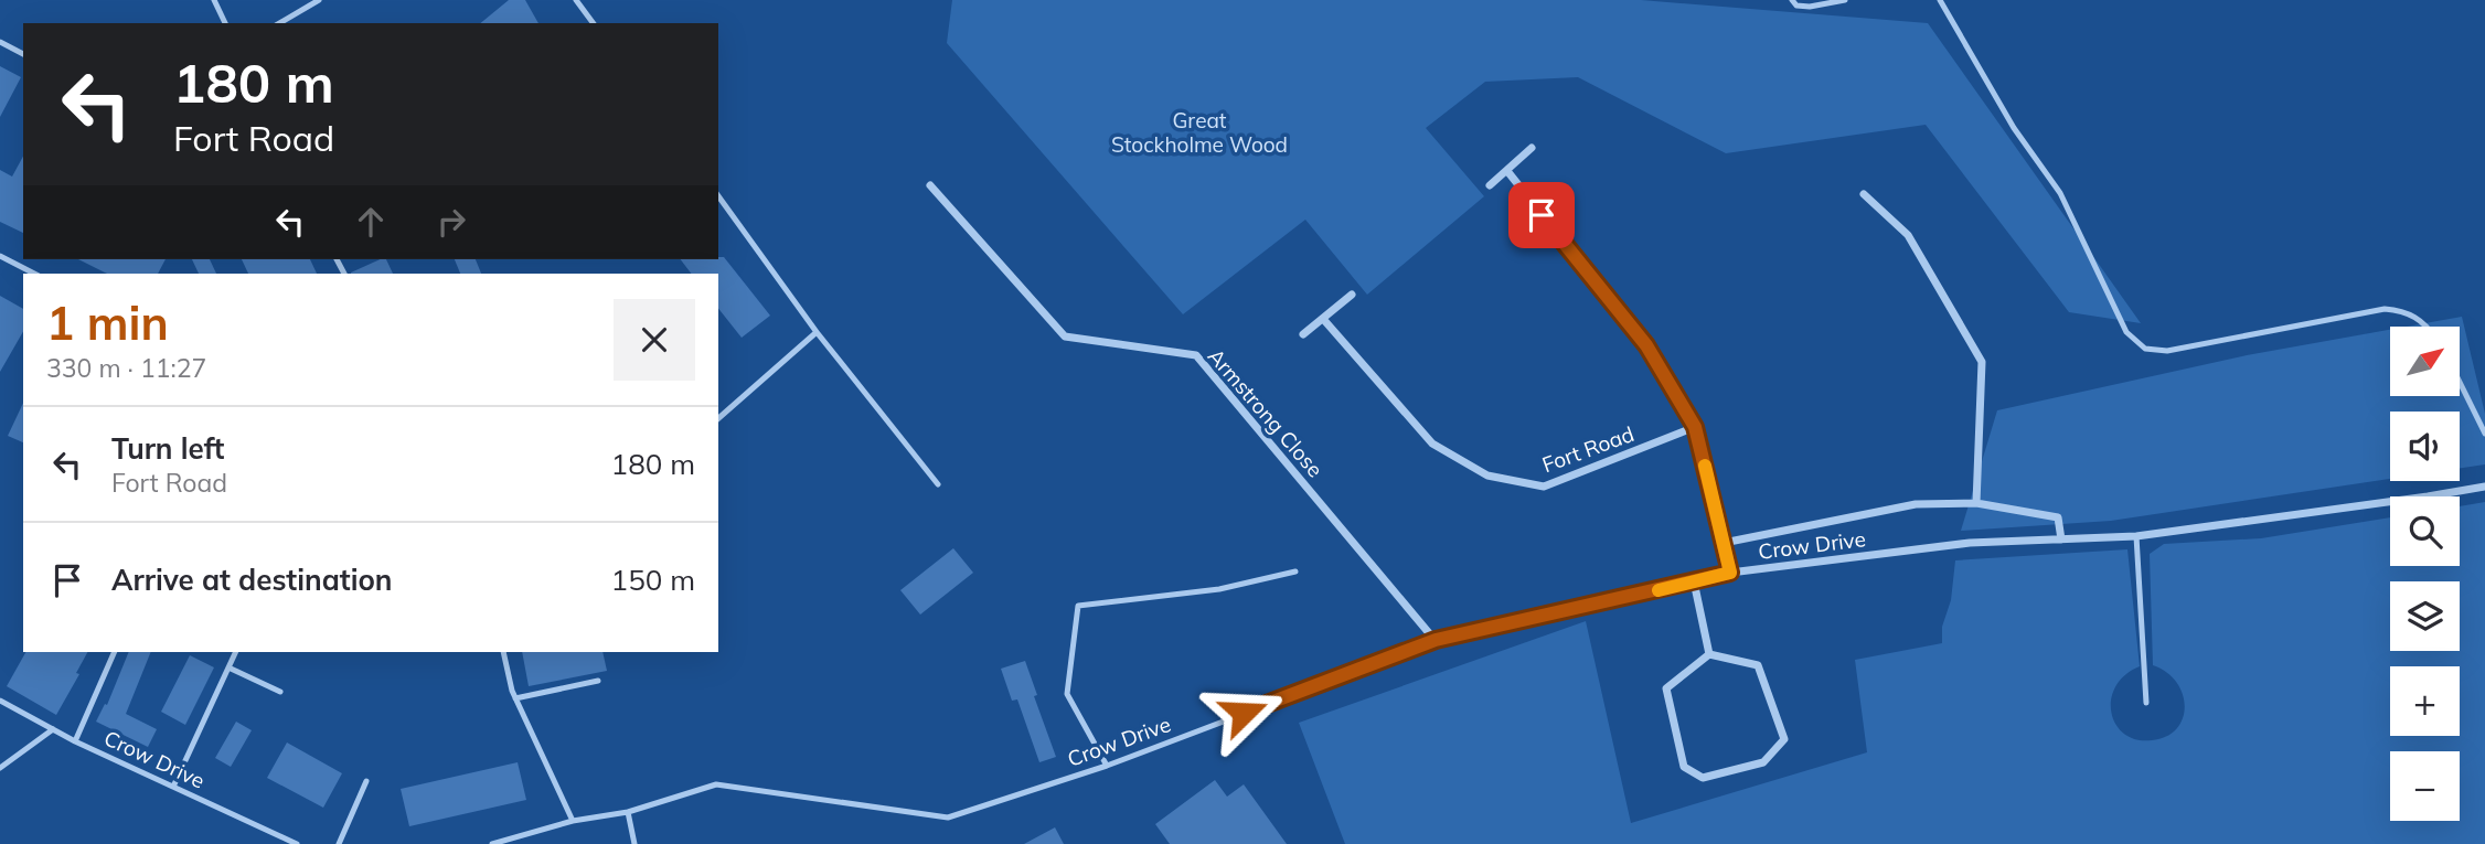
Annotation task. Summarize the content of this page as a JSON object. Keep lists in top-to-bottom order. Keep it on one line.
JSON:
{"streets":{"street":["Armstrong Close","Fort Road","Crow Drive"]},"crossings":[["Armstrong Close","Crow Drive"]],"parks":["Great Stockholme Wood"],"north":"top right","page":{"turn":["180 m","Fort Road"],"heading":["1 min","330 m · 11:27"],"map_buttons":["+","−"],"list":[{"name":"Turn left","note":"Fort Road","value":"180 m"},{"name":"Arrive at destination","value":"150 m"}]}}
